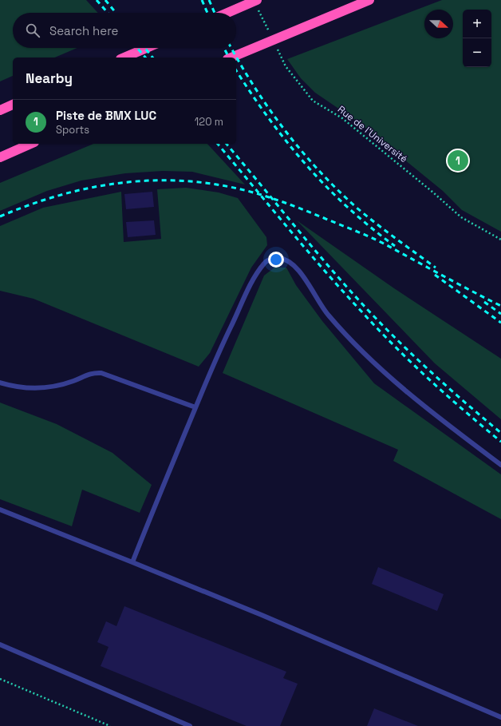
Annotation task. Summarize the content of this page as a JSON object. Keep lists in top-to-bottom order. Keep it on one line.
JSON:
{"streets":{"path":["Rue de l'Université"]},"north":"right","page":{"map_buttons":["+","−"],"search":"Search here","heading":"Nearby","list":[{"mark":"1","name":"Piste de BMX LUC","note":"Sports","value":"120 m"}],"pins":"1"}}
